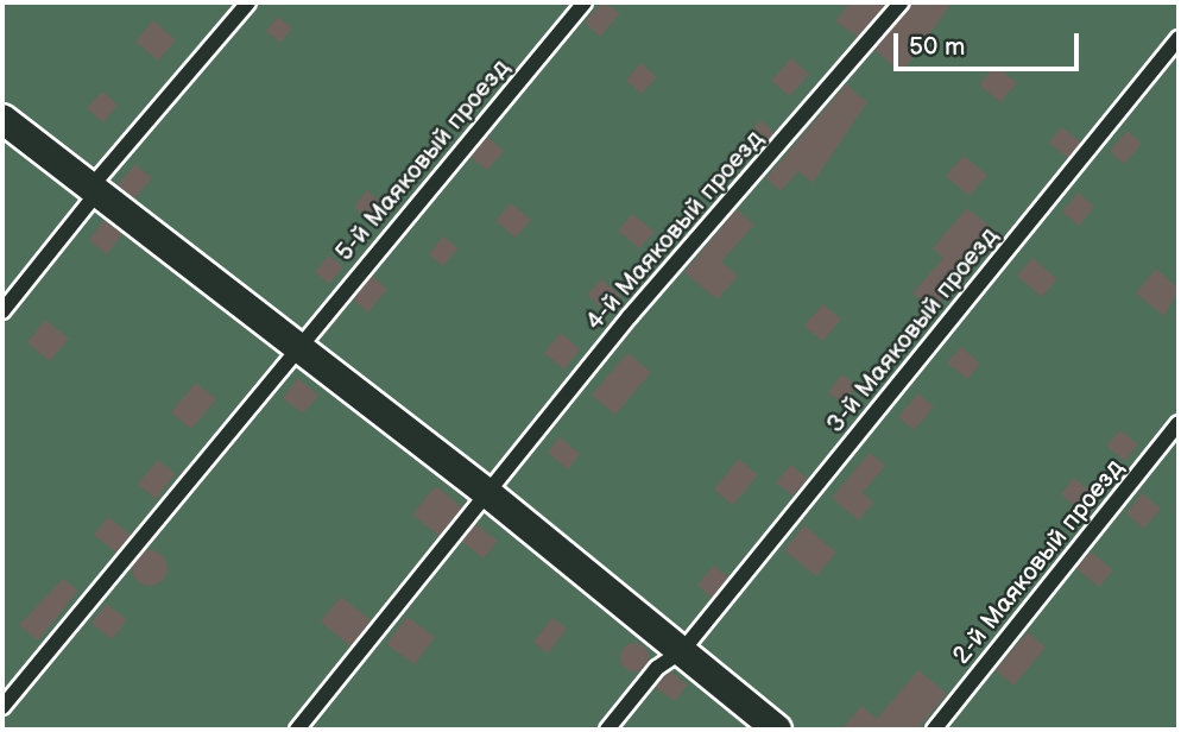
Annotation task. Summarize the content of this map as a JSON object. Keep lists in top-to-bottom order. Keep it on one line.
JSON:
{"streets":{"lane":["5-й Маяковый проезд","4-й Маяковый проезд","3-й Маяковый проезд","2-й Маяковый проезд"]},"scale_bar":"50 m"}
